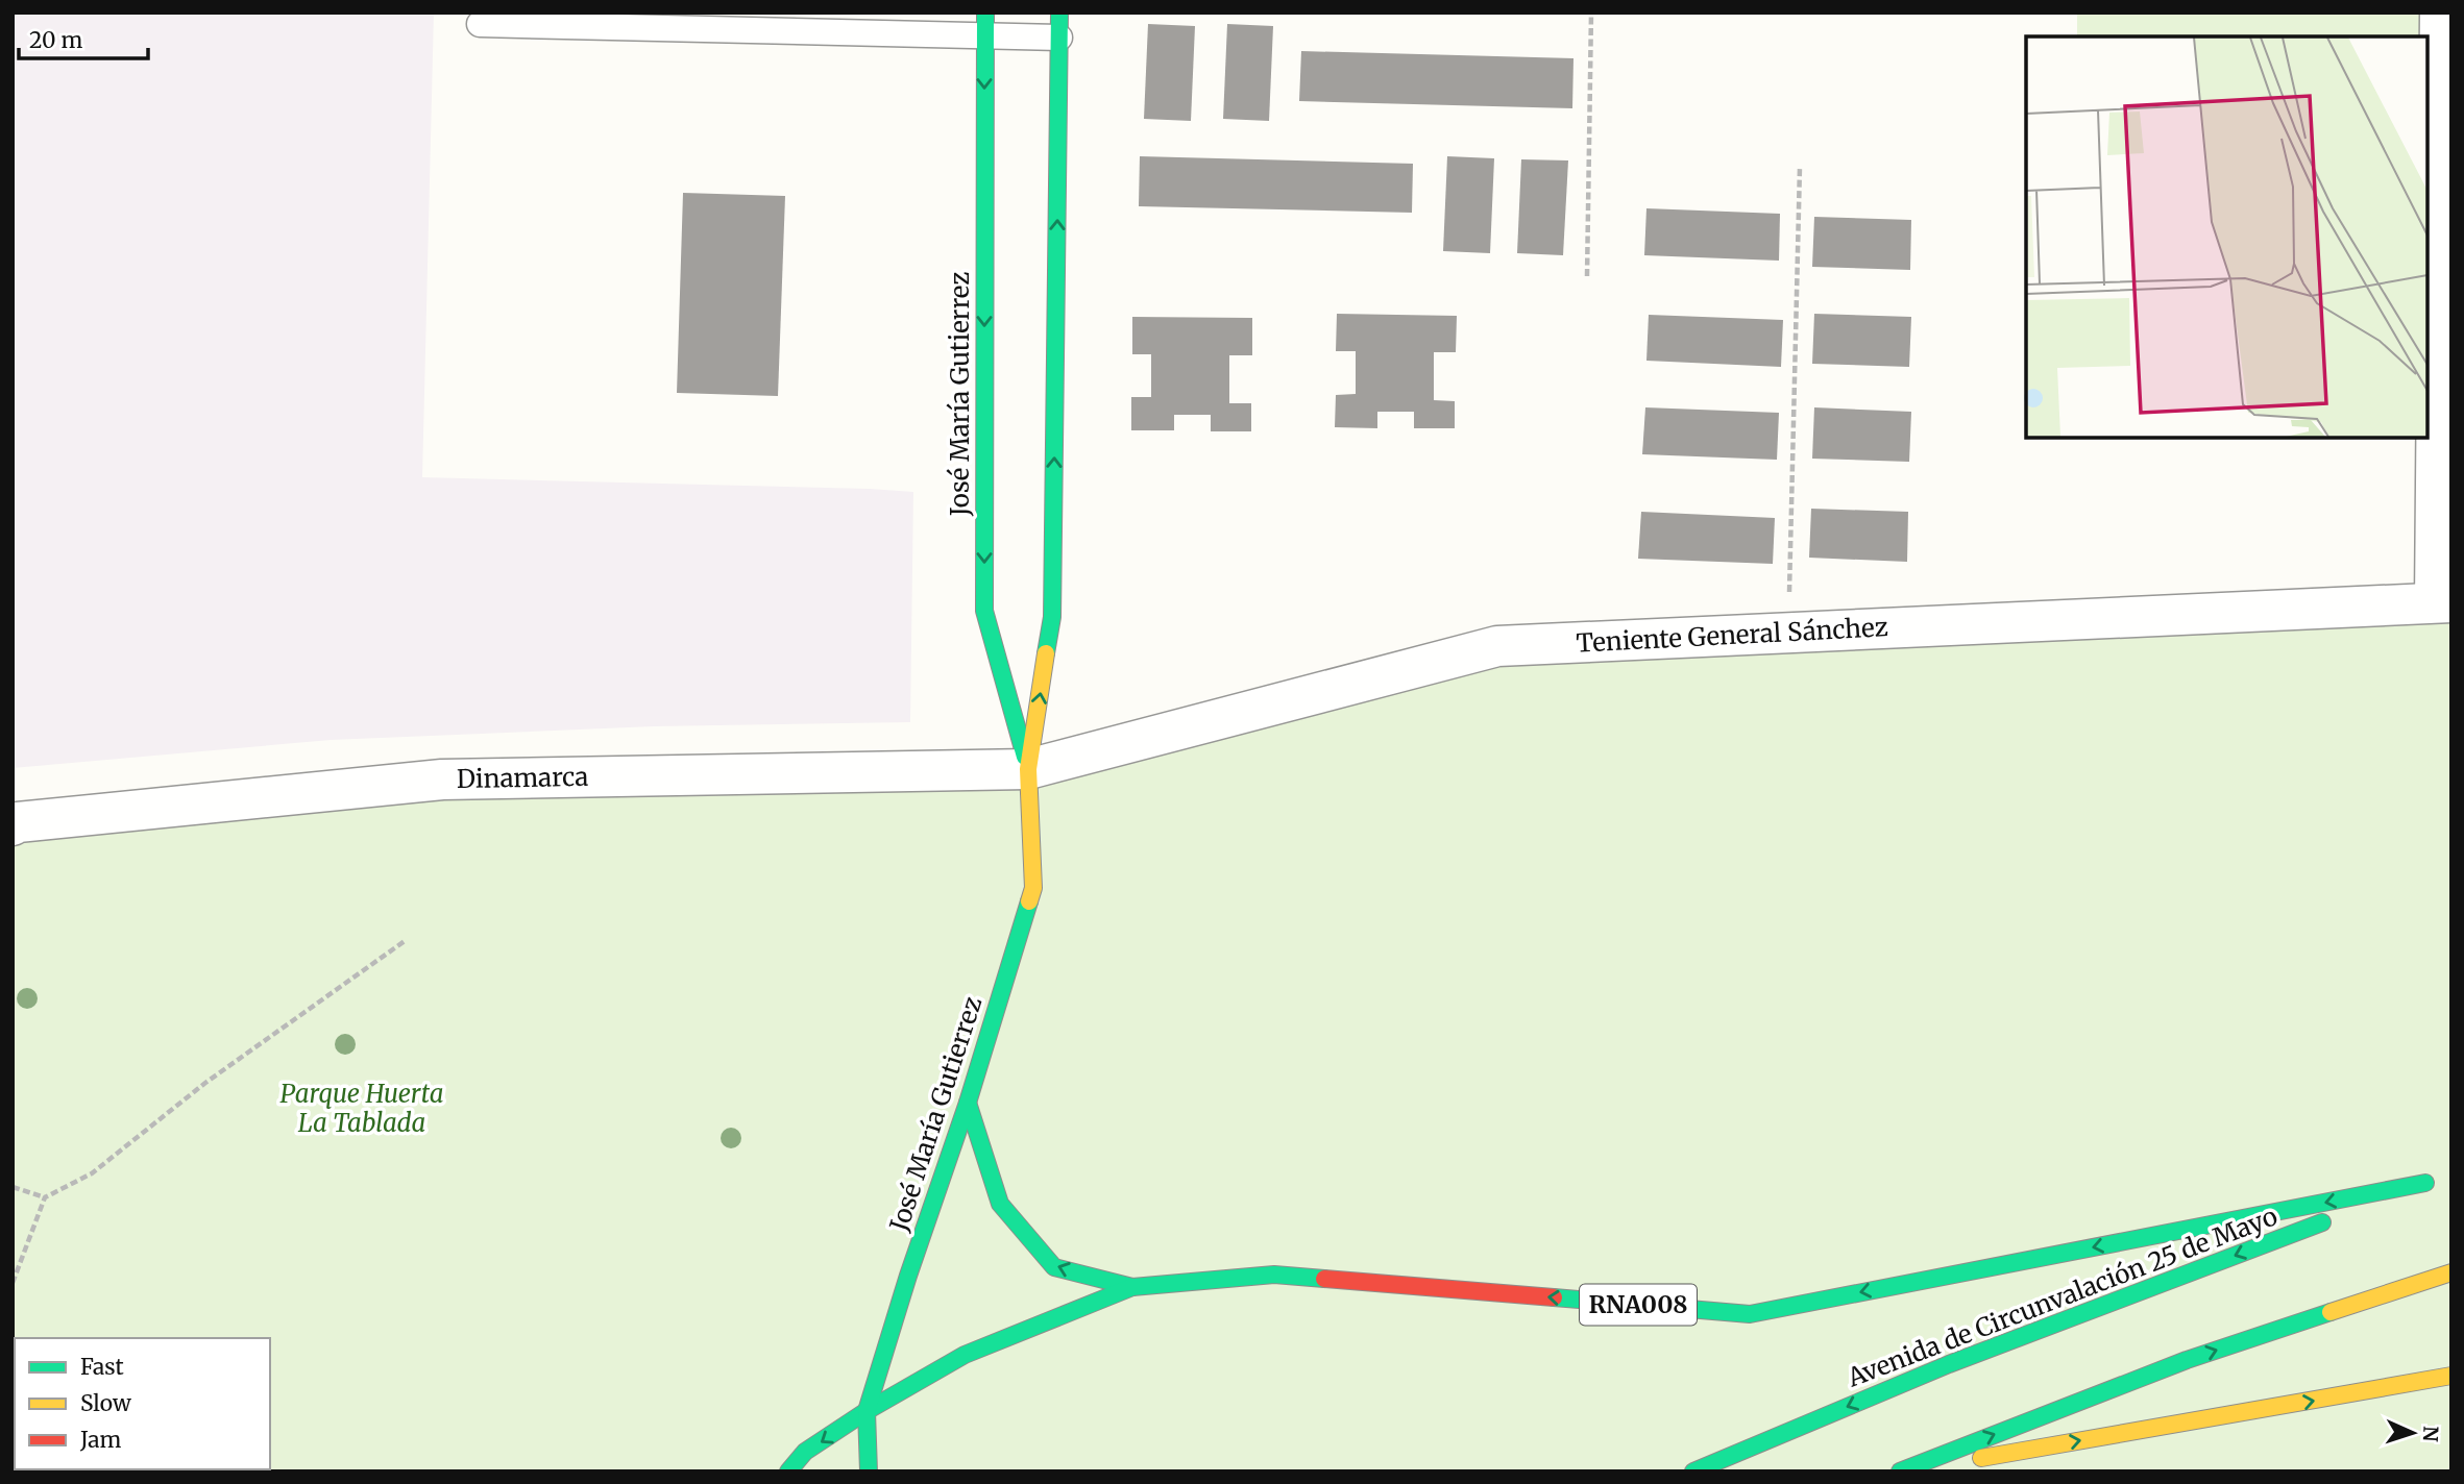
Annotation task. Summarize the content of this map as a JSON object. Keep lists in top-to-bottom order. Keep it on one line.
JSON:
{"streets":{"main road":["José María Gutierrez","Avenida de Circunvalación 25 de Mayo","RNA008"],"street":["Teniente General Sánchez","Dinamarca"]},"crossings":[["José María Gutierrez","Teniente General Sánchez"],["José María Gutierrez","Dinamarca"],["José María Gutierrez","RNA008"],["Teniente General Sánchez","Dinamarca"],["Avenida de Circunvalación 25 de Mayo","RNA008"]],"parks":["Parque Huerta La Tablada"],"legend":["Fast","Slow","Jam"],"scale_bar":"20 m","north":"right"}
